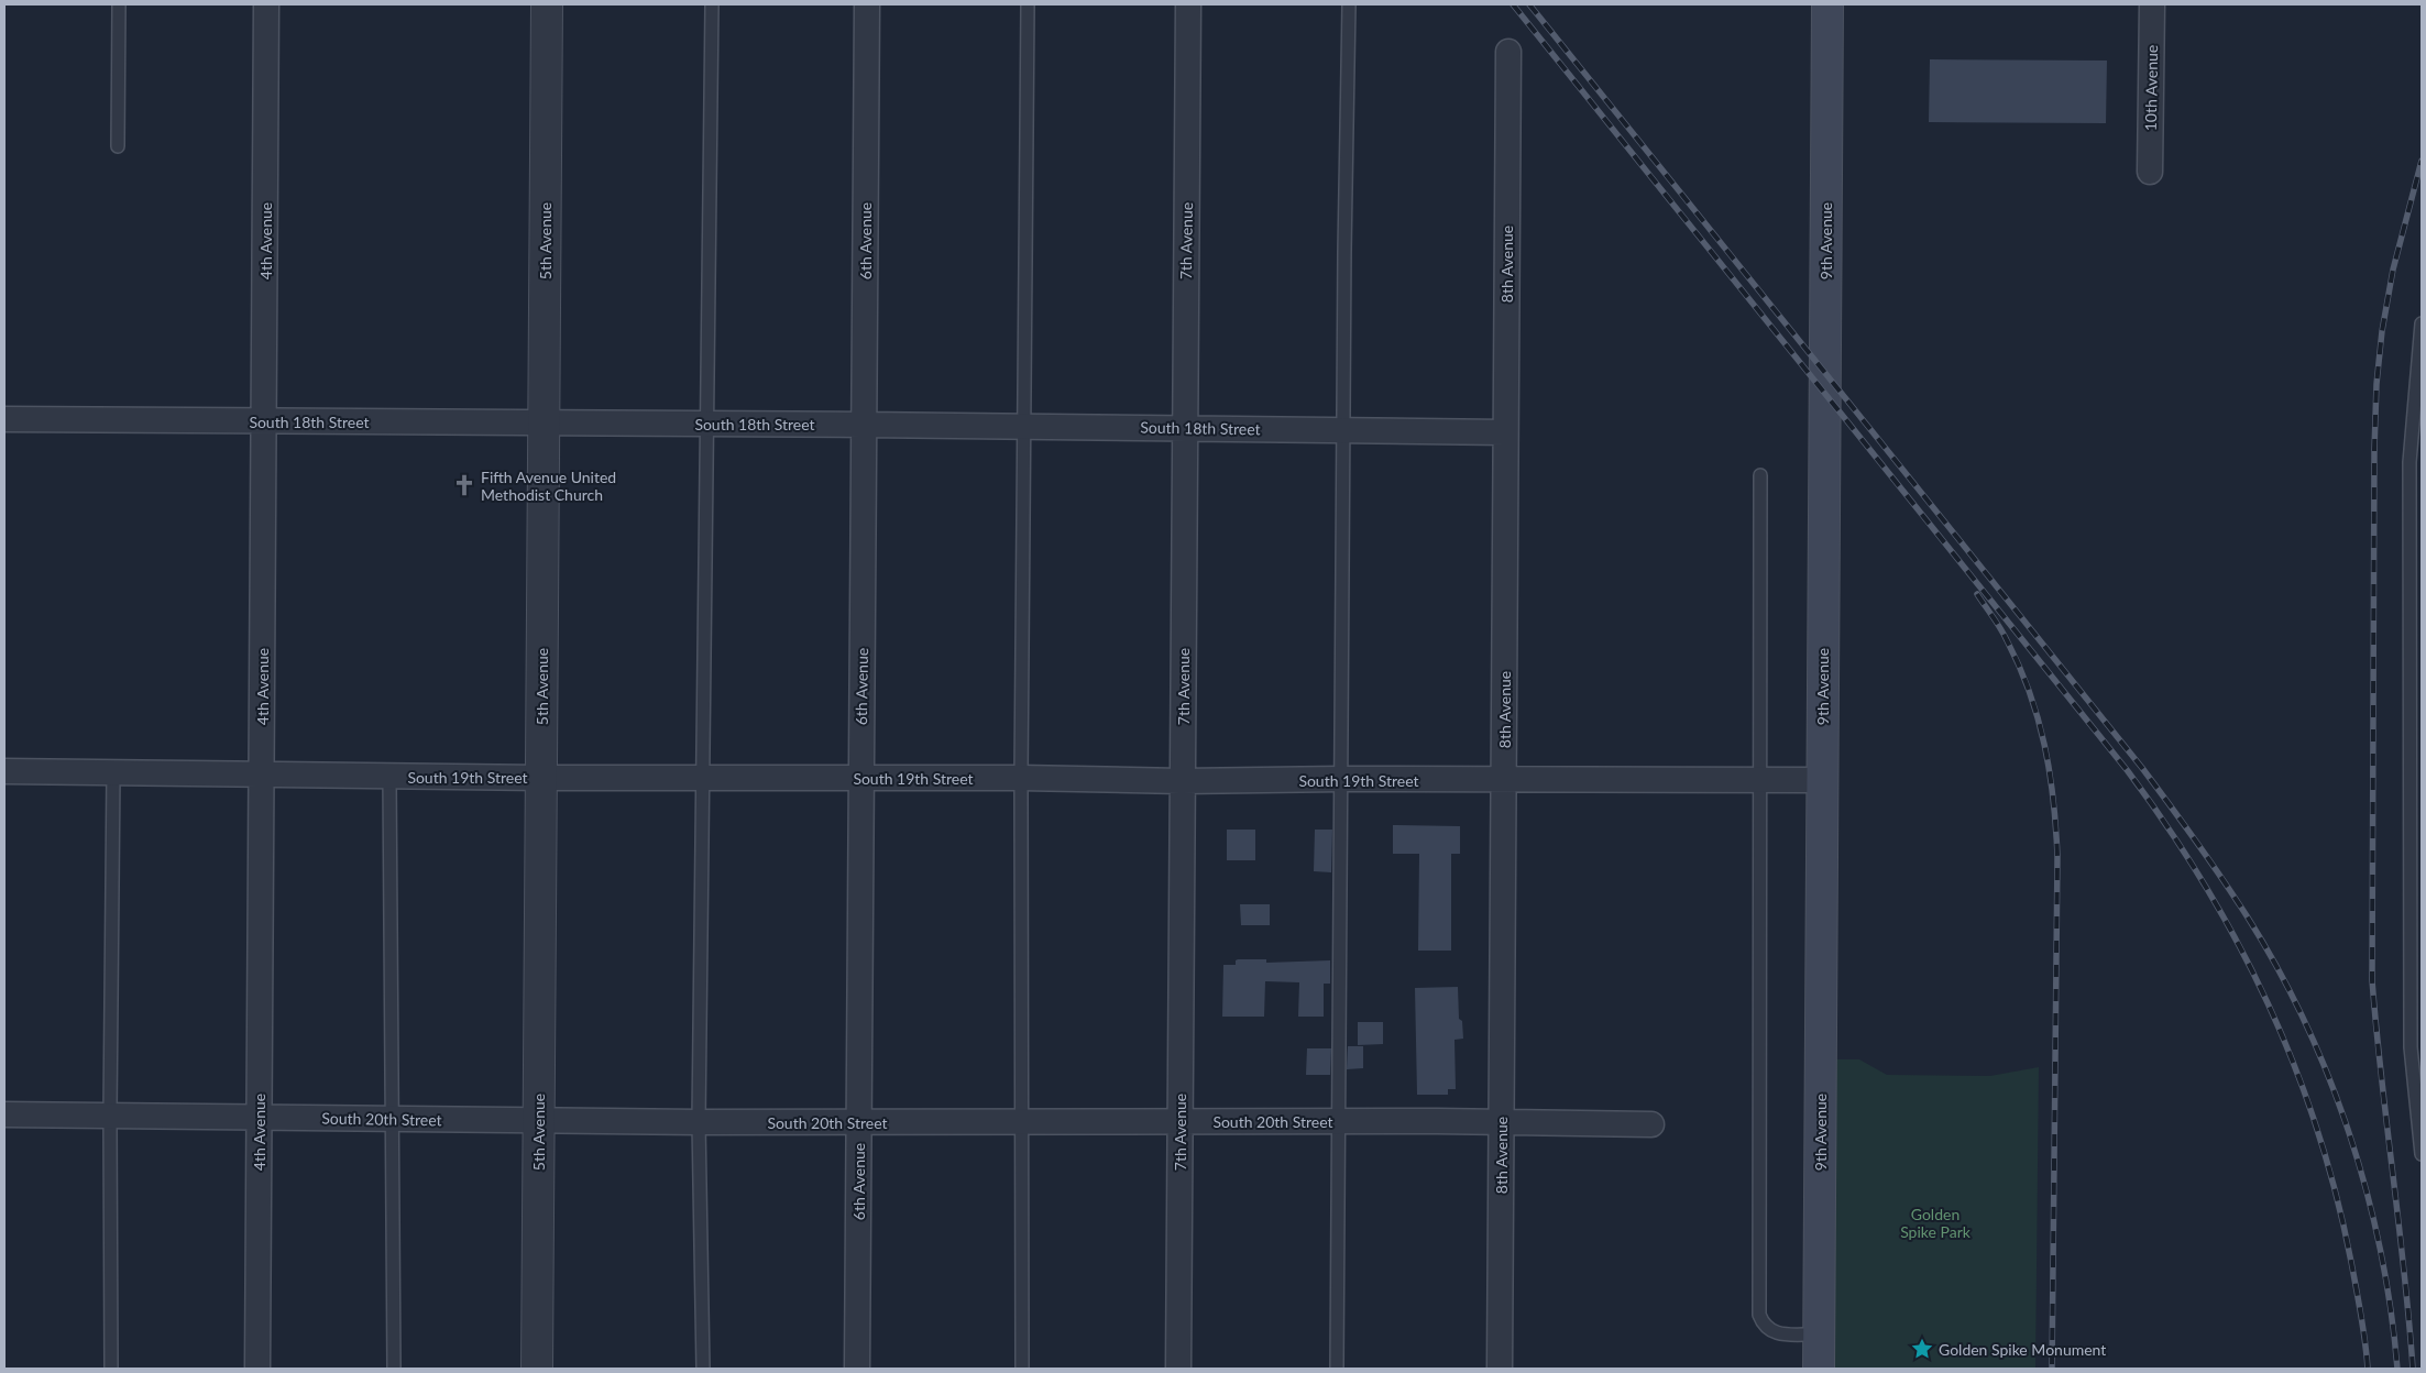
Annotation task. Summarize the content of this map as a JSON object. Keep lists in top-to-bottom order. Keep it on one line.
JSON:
{"streets":{"main road":["9th Avenue"],"street":["10th Avenue","4th Avenue","5th Avenue","6th Avenue","7th Avenue","8th Avenue","South 18th Street","South 19th Street","South 20th Street"]},"crossings":[["4th Avenue","South 18th Street"],["4th Avenue","South 19th Street"],["4th Avenue","South 20th Street"],["5th Avenue","South 18th Street"],["5th Avenue","South 19th Street"],["5th Avenue","South 20th Street"],["6th Avenue","South 18th Street"],["6th Avenue","South 19th Street"],["6th Avenue","South 20th Street"],["7th Avenue","South 18th Street"],["7th Avenue","South 19th Street"],["7th Avenue","South 20th Street"],["9th Avenue","South 19th Street"],["8th Avenue","South 18th Street"],["8th Avenue","South 19th Street"],["8th Avenue","South 20th Street"]],"parks":["Golden Spike Park"],"places":{"church":["Fifth Avenue United Methodist Church"],"place":["Golden Spike Monument"]}}
